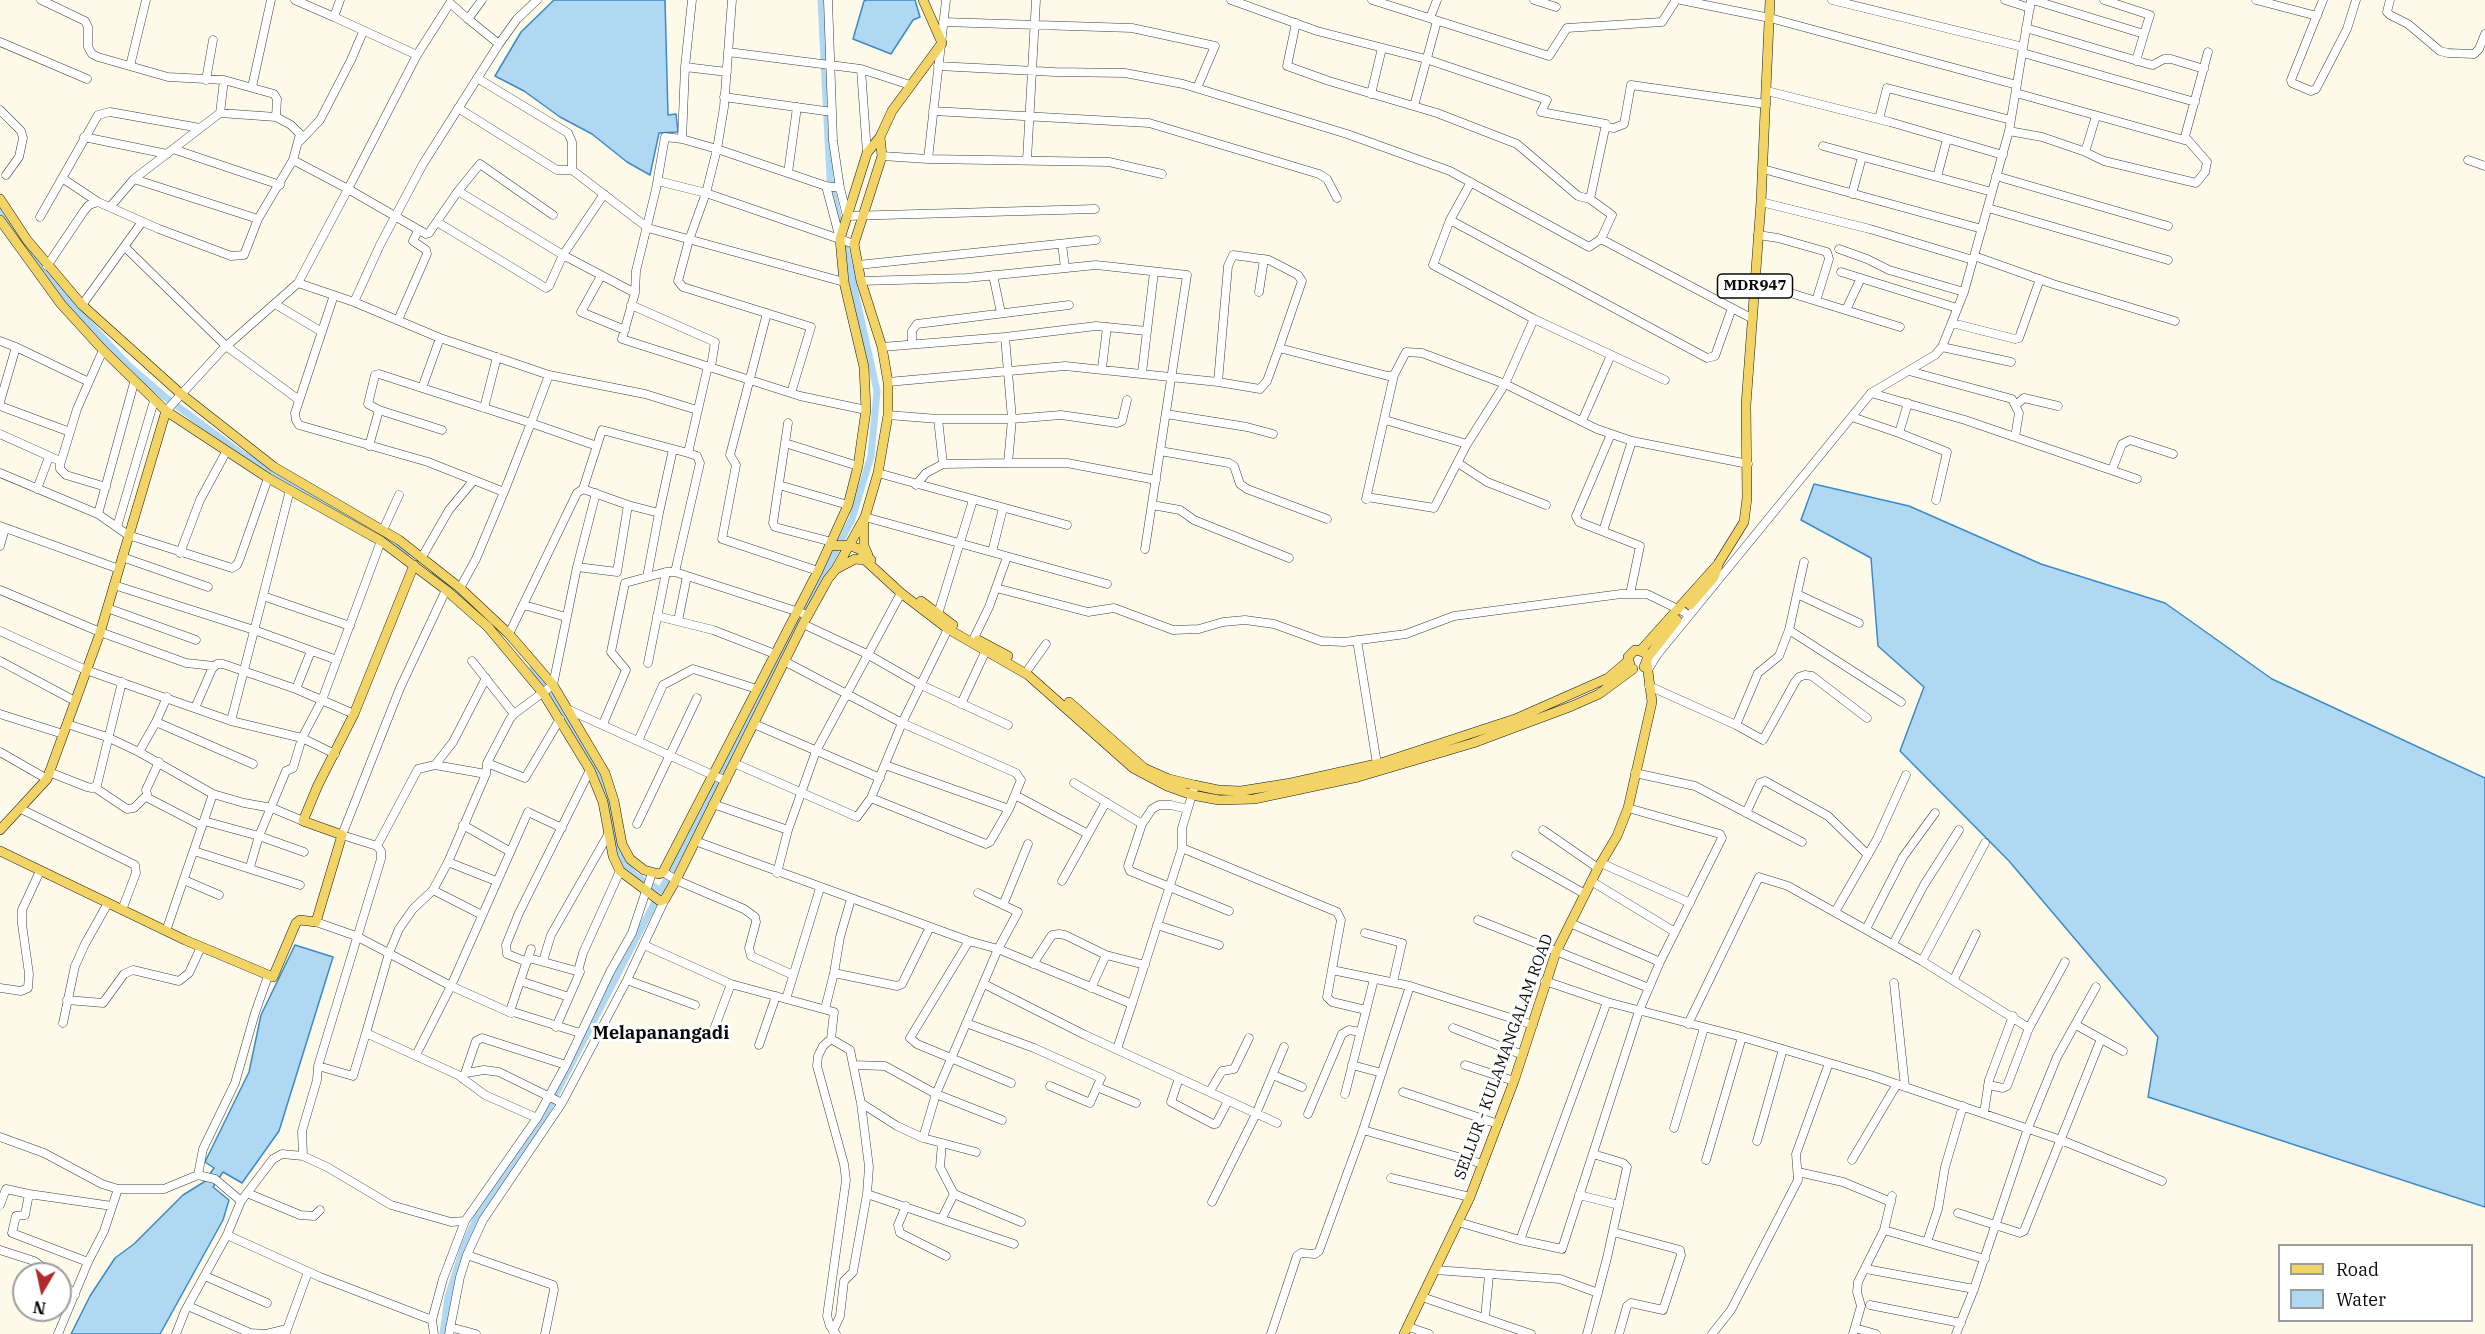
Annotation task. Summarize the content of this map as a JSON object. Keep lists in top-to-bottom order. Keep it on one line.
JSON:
{"streets":{"main road":["MDR947","SELLUR - KULAMANGALAM ROAD"]},"districts":["Melapanangadi"],"legend":["Road","Water"],"north":"bottom"}
